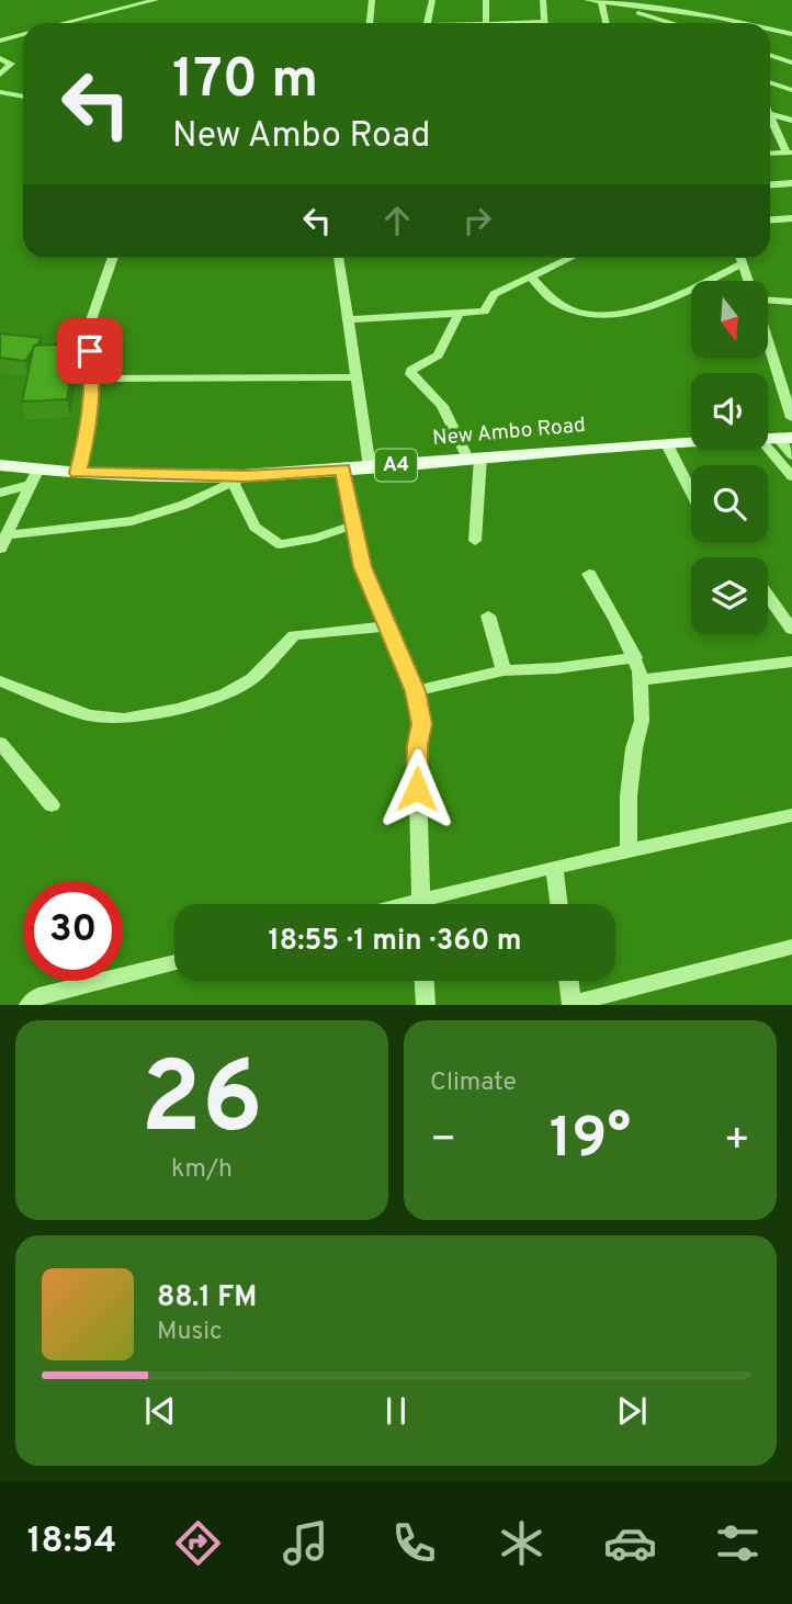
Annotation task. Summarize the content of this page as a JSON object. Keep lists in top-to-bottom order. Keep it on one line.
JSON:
{"streets":{"main road":["New Ambo Road","A4"]},"north":"bottom","page":{"turn":["170 m","New Ambo Road"],"limit":"30","trip":"18:55 · 1 min · 360 m","tile":[["26","km/h"],"Climate"],"heat":["−","19°","+"],"song":["88.1 FM","Music"],"tabs":"18:54"}}
